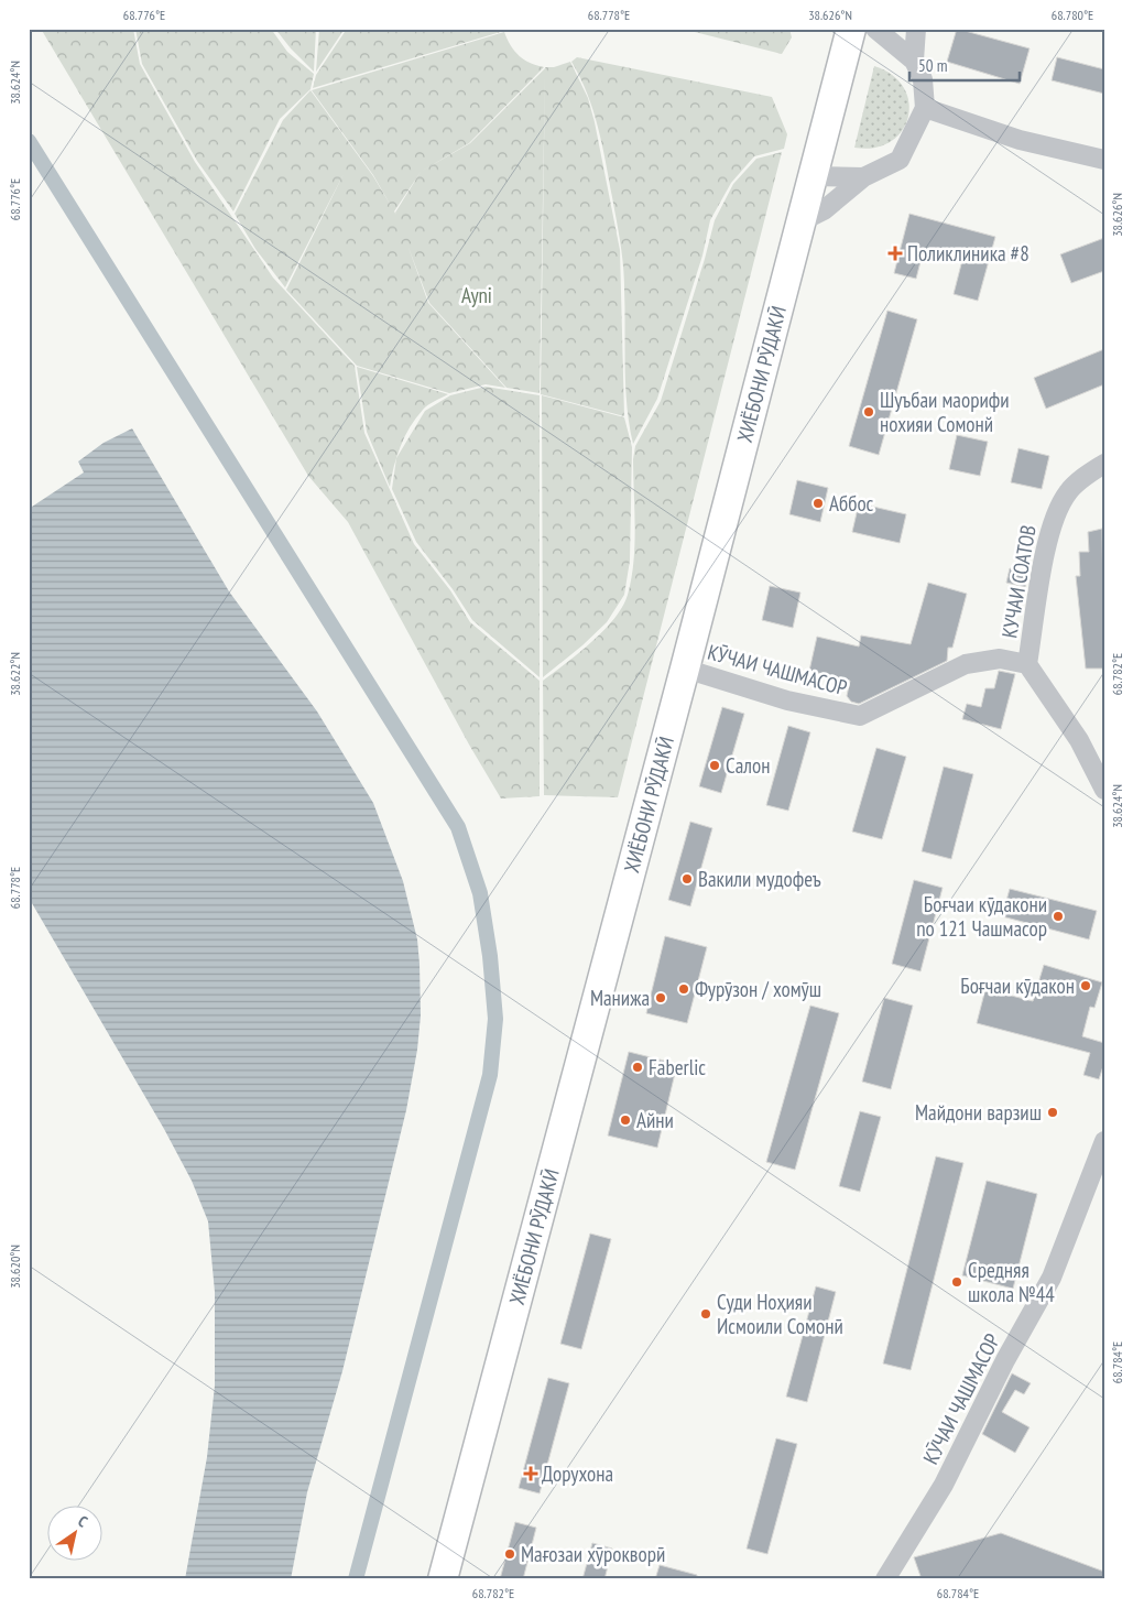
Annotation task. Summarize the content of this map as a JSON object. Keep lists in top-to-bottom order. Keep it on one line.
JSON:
{"streets":{"highway":["ХИЁБОНИ РӮДАКӢ"],"street":["КУЧАИ СОАТОВ","КӮЧАИ ЧАШМАСОР"]},"crossings":[["ХИЁБОНИ РӮДАКӢ","КӮЧАИ ЧАШМАСОР"],["КУЧАИ СОАТОВ","КӮЧАИ ЧАШМАСОР"]],"parks":["Ayni"],"places":{"health":["Поликлиника #8","Дорухона"],"other":["Шуъбаи маорифи нохияи Сомонй","Аббос","Салон","Вакили мудофеъ","Боғчаи кӯдакони no 121 Чашмасор","Боғчаи кӯдакон","Фурӯзон / хомӯш","Манижа","Faberlic","Майдони варзиш","Айни","Средняя школа №44","Суди Ноҳияи Исмоили Сомонӣ","Мағозаи хӯрокворӣ"]},"scale_bar":"50 m","north":"top right","coordinates":["68.776°E","68.778°E","38.626°N","68.780°E","38.624°N","68.782°E","38.622°N","38.620°N","68.784°E"]}
